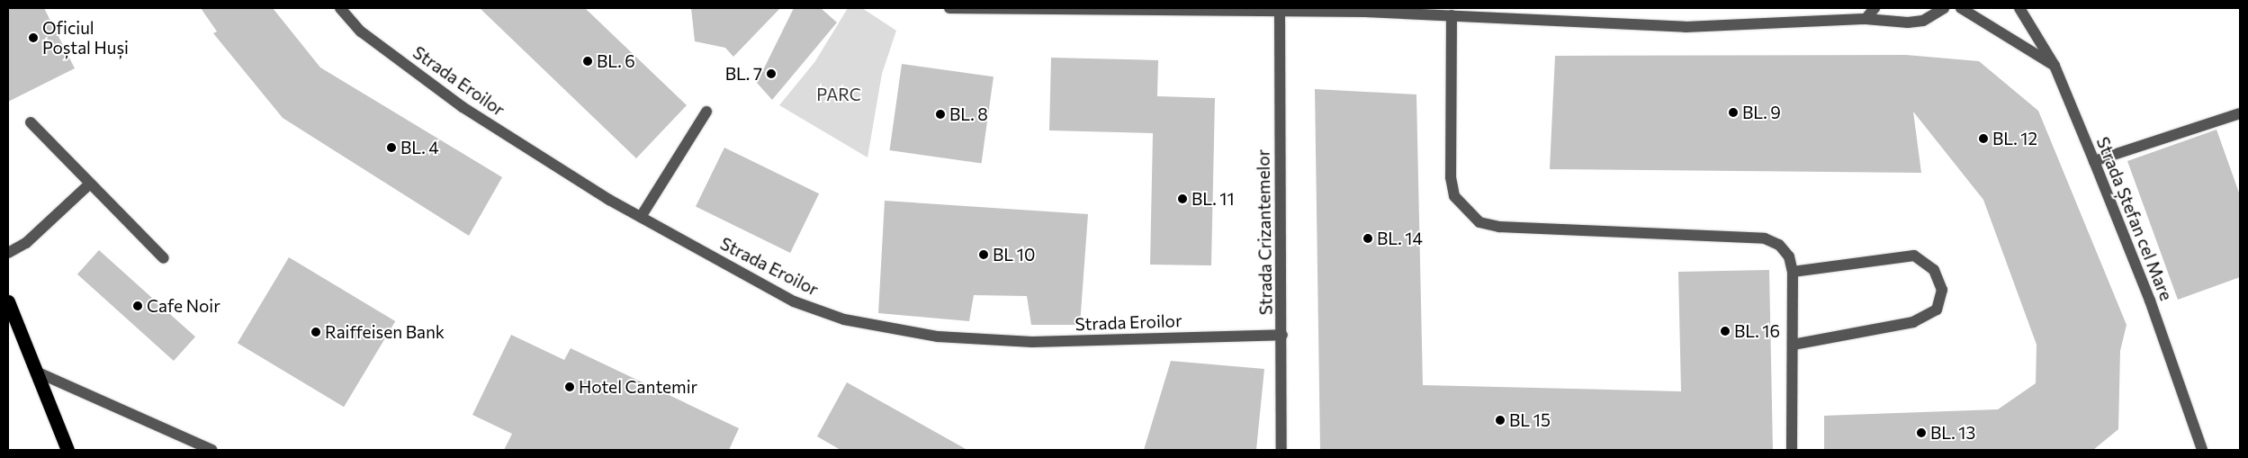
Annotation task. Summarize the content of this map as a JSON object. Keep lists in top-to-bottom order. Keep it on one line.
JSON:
{"streets":{"street":["Strada Eroilor","Strada Ștefan cel Mare","Strada Crizantemelor"]},"crossings":[["Strada Eroilor","Strada Crizantemelor"]],"parks":["PARC"],"places":["Oficiul Poștal Huși","BL. 6","BL. 7","BL. 9","BL. 8","BL. 12","BL. 4","BL. 11","BL. 14","BL 10","Cafe Noir","BL. 16","Raiffeisen Bank","Hotel Cantemir","BL 15","BL. 13"]}
